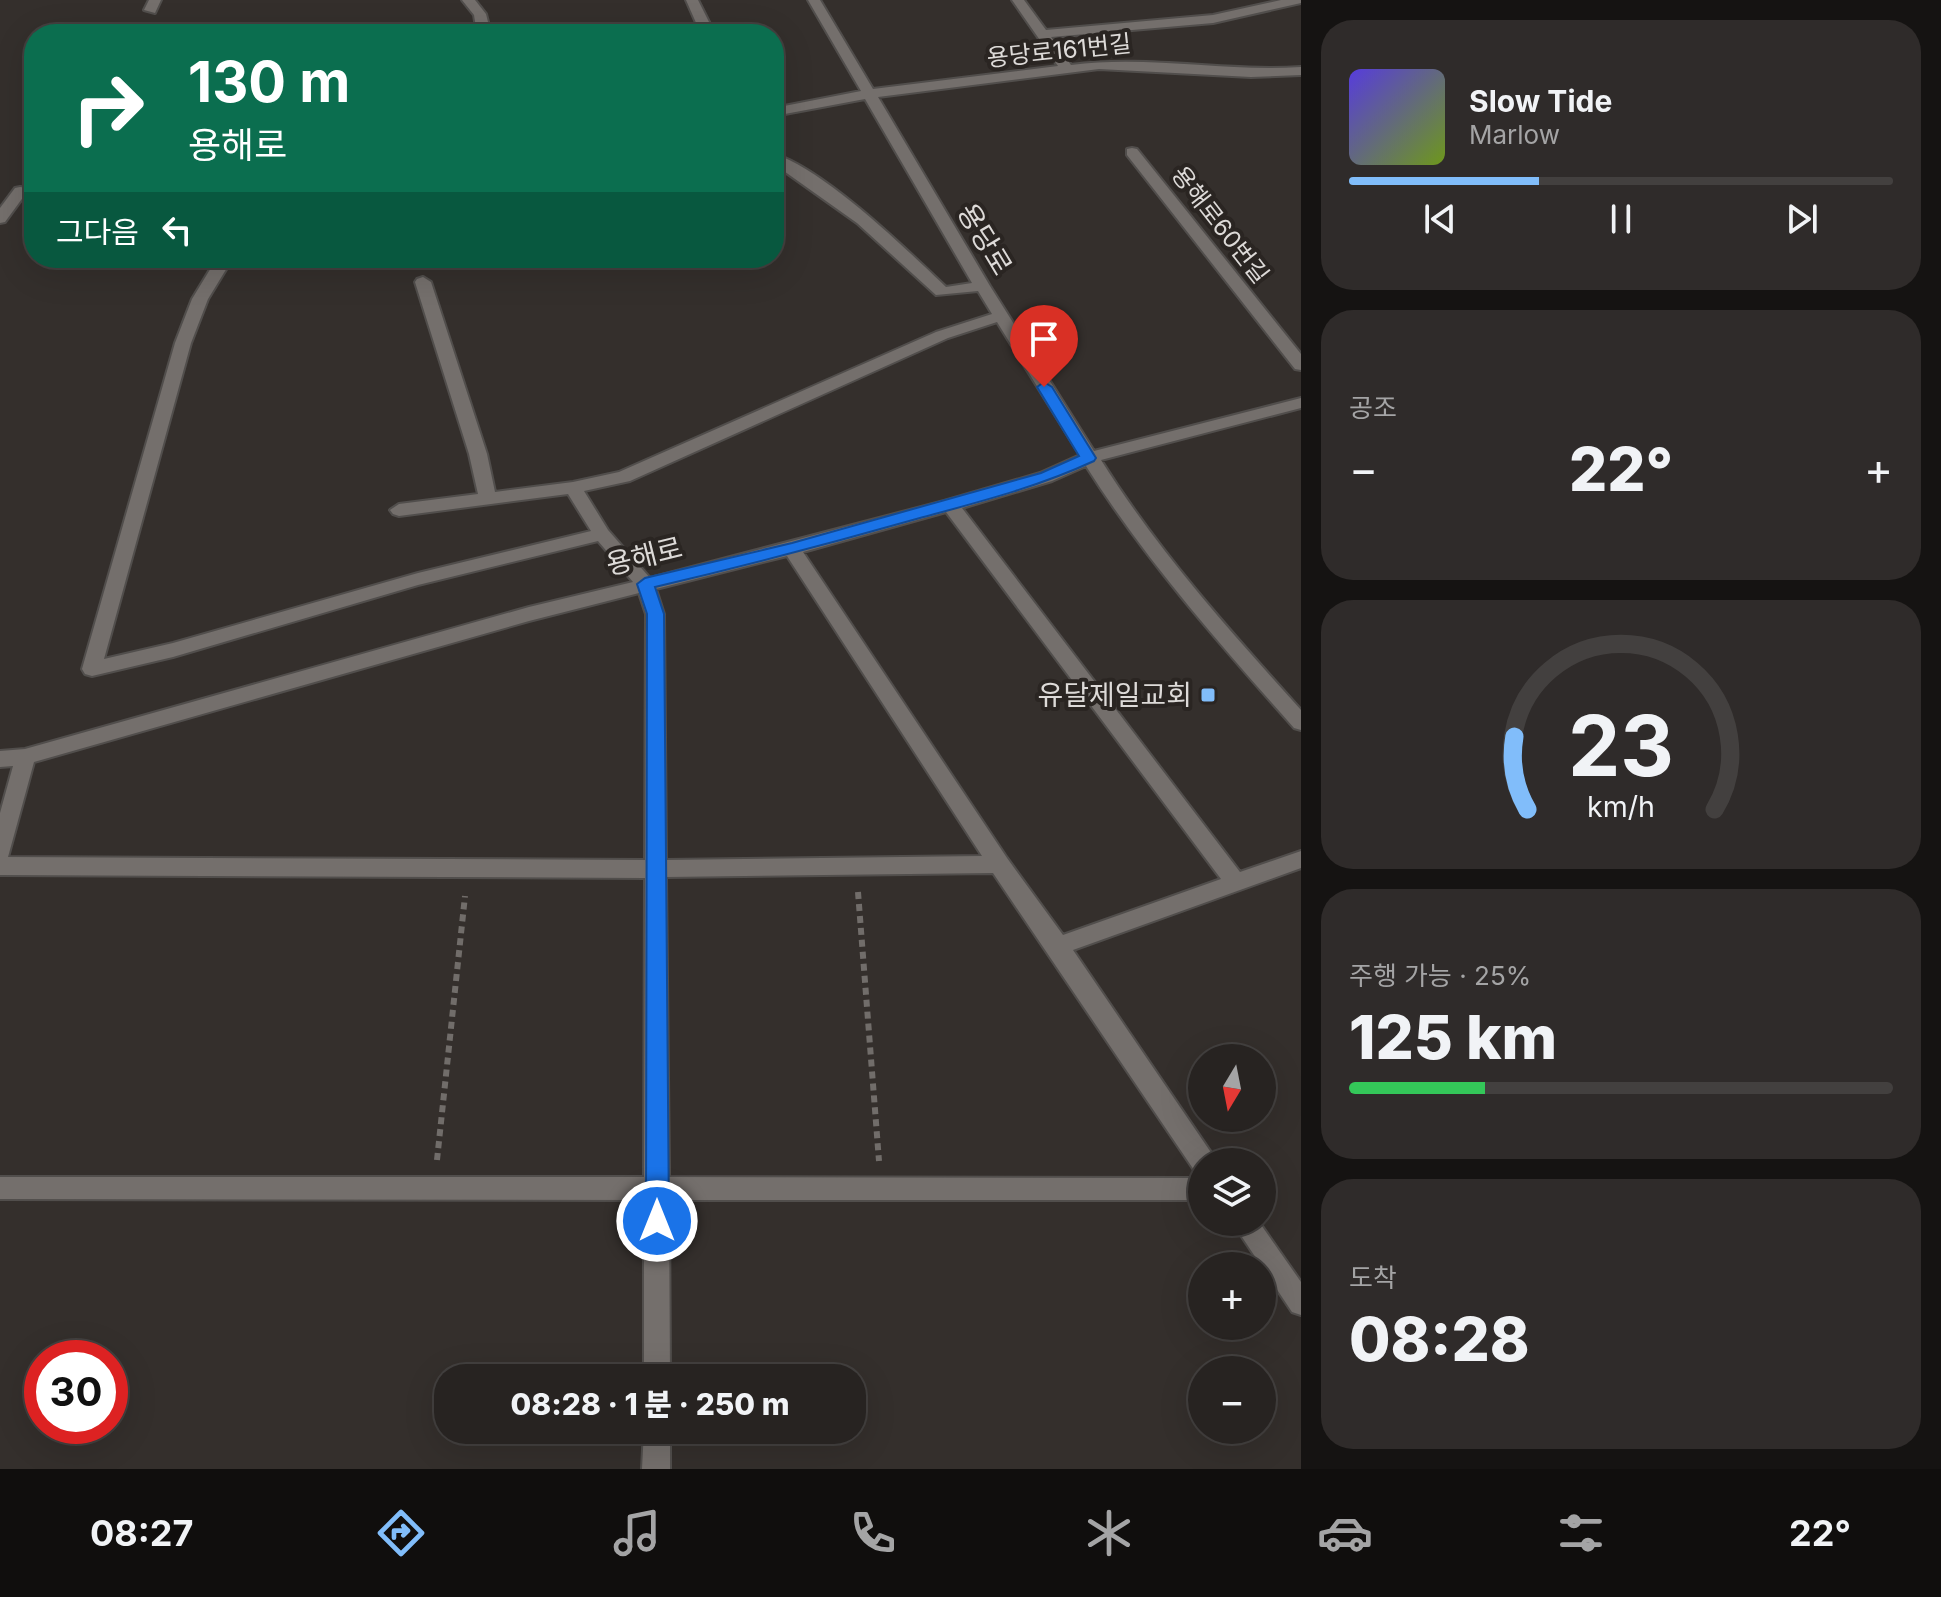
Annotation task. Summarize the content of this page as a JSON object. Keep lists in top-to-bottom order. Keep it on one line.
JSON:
{"streets":{"street":["용당로161번길","용해로60번길","용당로","용해로"]},"crossings":[["용당로161번길","용당로"],["용당로","용해로"]],"places":{"transit":["유달제일교회"]},"north":"bottom","page":{"turn":["130 m","용해로"],"song":["Slow Tide","Marlow"],"then":"그다음","tile":["공조",["주행 가능 · 25%","125 km"],["도착","08:28"]],"heat":["−","22°","+"],"map_buttons":["+","−"],"limit":"30","trip":"08:28 · 1 분 · 250 m","tabs":["08:27","22°"],"gauge":["23","km/h"]}}
